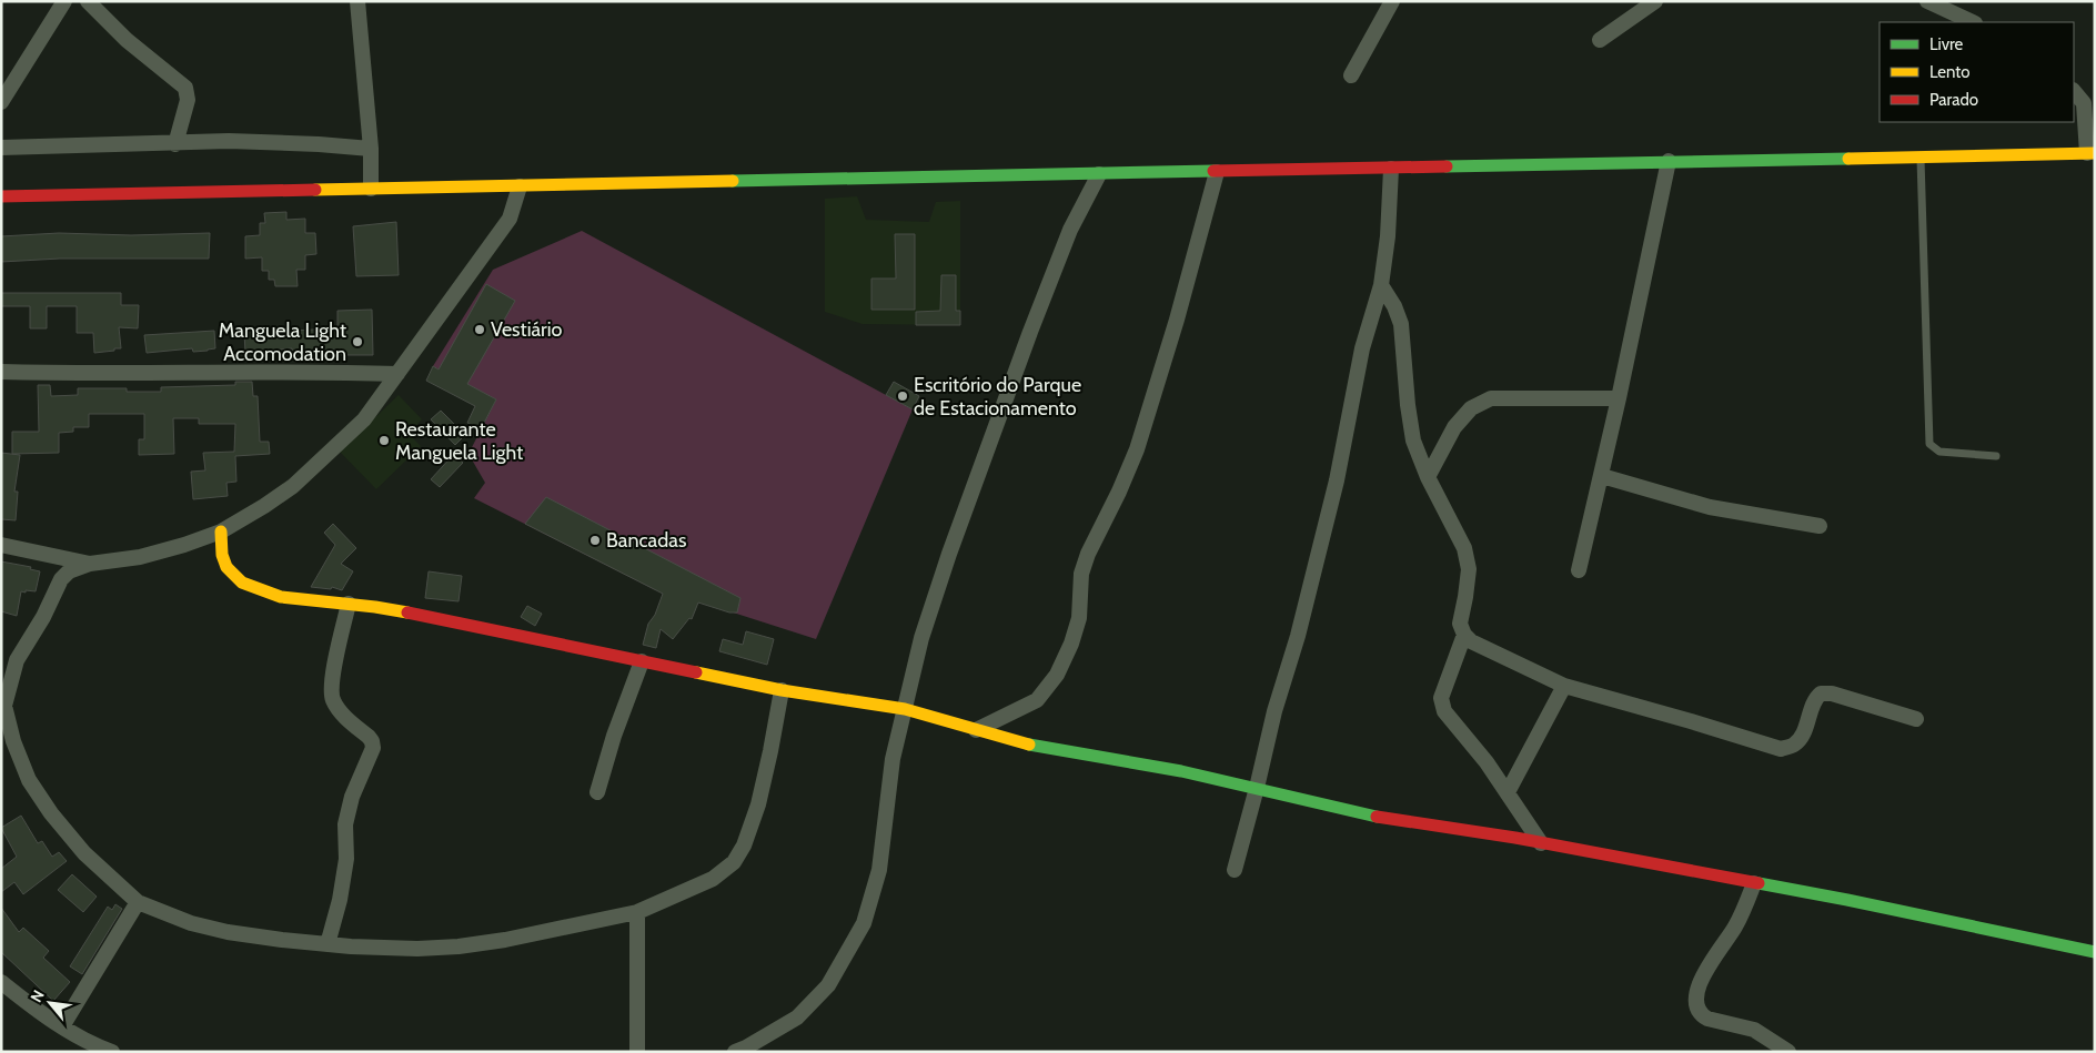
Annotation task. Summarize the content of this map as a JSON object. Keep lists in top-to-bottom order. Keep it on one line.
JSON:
{"places":["Vestiário","Manguela Light Accomodation","Escritório do Parque de Estacionamento","Restaurante Manguela Light","Bancadas"],"legend":["Livre","Lento","Parado"],"north":"top left"}
